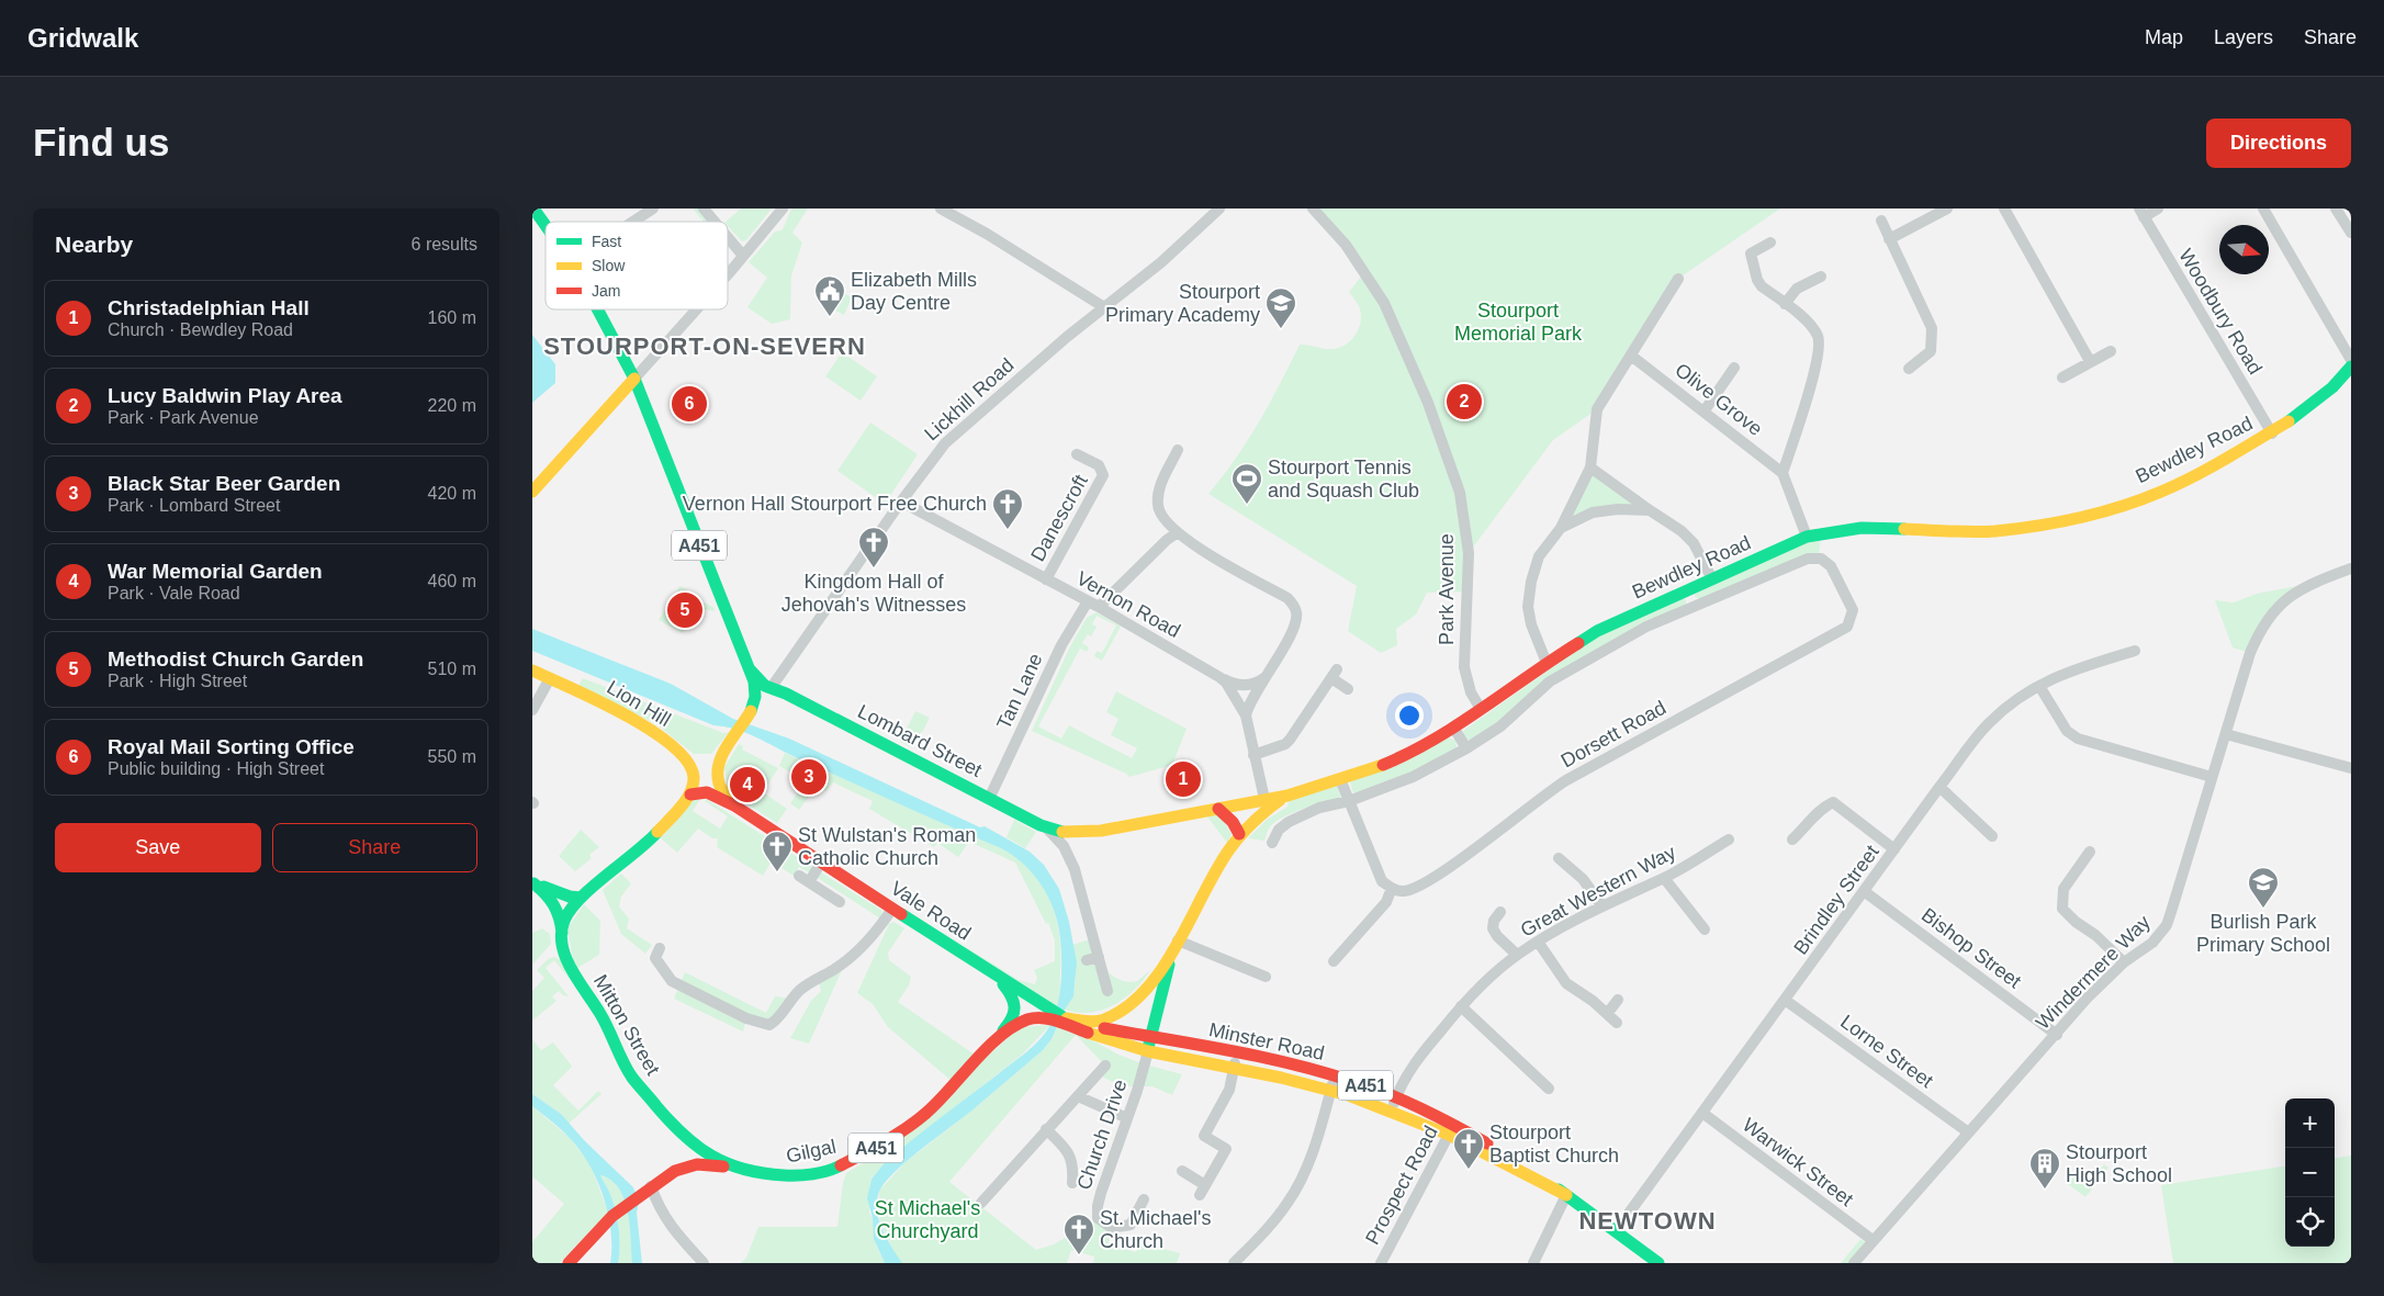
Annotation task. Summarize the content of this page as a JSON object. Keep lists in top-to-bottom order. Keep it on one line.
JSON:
{"streets":{"main road":["Bewdley Road","A451","Lion Hill","Lombard Street","Vale Road","Mitton Street","Minster Road","Gilgal"],"street":["Woodbury Road","Lickhill Road","Olive Grove","Danescroft","Park Avenue","Vernon Road","Tan Lane","Dorsett Road","Great Western Way","Brindley Street","Bishop Street","Windermere Way","Lorne Street","Church Drive","Warwick Street","Prospect Road"]},"crossings":[["Woodbury Road","Bewdley Road"],["Lickhill Road","Vernon Road"],["Lickhill Road","Lombard Street"],["Bewdley Road","Park Avenue"],["Bewdley Road","Vernon Road"],["Bewdley Road","Dorsett Road"],["Bewdley Road","Lombard Street"],["Danescroft","Vernon Road"],["A451","Lombard Street"],["A451","Vale Road"],["A451","Minster Road"],["A451","Gilgal"],["Vernon Road","Tan Lane"],["Tan Lane","Lombard Street"],["Great Western Way","Minster Road"],["Brindley Street","Bishop Street"],["Brindley Street","Minster Road"],["Brindley Street","Lorne Street"],["Brindley Street","Warwick Street"],["Vale Road","Gilgal"],["Bishop Street","Windermere Way"],["Windermere Way","Lorne Street"],["Windermere Way","Warwick Street"],["Mitton Street","Gilgal"],["Minster Road","Church Drive"],["Minster Road","Prospect Road"]],"districts":["STOURPORT-ON-SEVERN","NEWTOWN"],"parks":["Stourport Memorial Park","St Michael's Churchyard"],"places":{"public building":["Elizabeth Mills Day Centre"],"school or university":["Stourport Primary Academy","Burlish Park Primary School"],"sports":["Stourport Tennis and Squash Club"],"church":["Vernon Hall Stourport Free Church","Kingdom Hall of Jehovah's Witnesses","St Wulstan's Roman Catholic Church","Stourport Baptist Church","St. Michael's Church"],"building":["Stourport High School"]},"legend":["Fast","Slow","Jam"],"north":"right","page":{"header":"Gridwalk","nav":["Map","Layers","Share"],"buttons":["Directions",["Save","Share"]],"title":"Find us","heading":["Nearby","6 results"],"list":[{"mark":"1","name":"Christadelphian Hall","note":"Church · Bewdley Road","value":"160 m"},{"mark":"2","name":"Lucy Baldwin Play Area","note":"Park · Park Avenue","value":"220 m"},{"mark":"3","name":"Black Star Beer Garden","note":"Park · Lombard Street","value":"420 m"},{"mark":"4","name":"War Memorial Garden","note":"Park · Vale Road","value":"460 m"},{"mark":"5","name":"Methodist Church Garden","note":"Park · High Street","value":"510 m"},{"mark":"6","name":"Royal Mail Sorting Office","note":"Public building · High Street","value":"550 m"}],"pins":["2","6","5","3","1","4"],"map_buttons":["+","−"]}}
